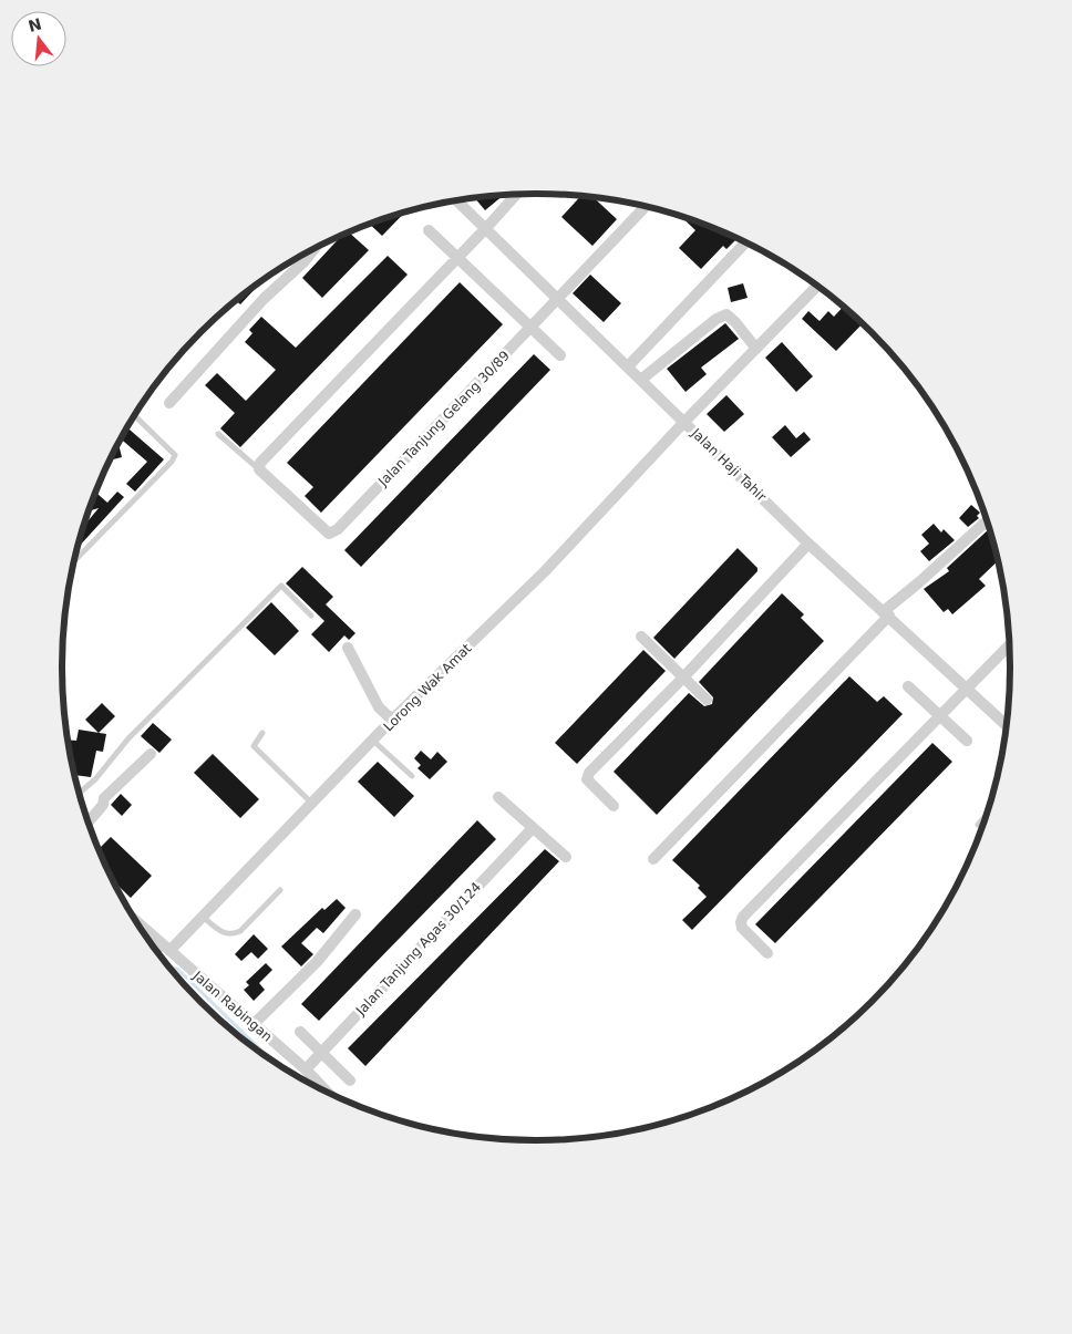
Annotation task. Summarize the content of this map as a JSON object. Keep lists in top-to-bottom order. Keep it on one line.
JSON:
{"streets":{"street":["Jalan Tanjung Gelang 30/89","Jalan Haji Tahir","Lorong Wak Amat","Jalan Tanjung Agas 30/124","Jalan Rabingan"]},"crossings":[["Jalan Tanjung Gelang 30/89","Jalan Haji Tahir"],["Jalan Haji Tahir","Lorong Wak Amat"],["Lorong Wak Amat","Jalan Rabingan"],["Jalan Tanjung Agas 30/124","Jalan Rabingan"]],"north":"top"}
